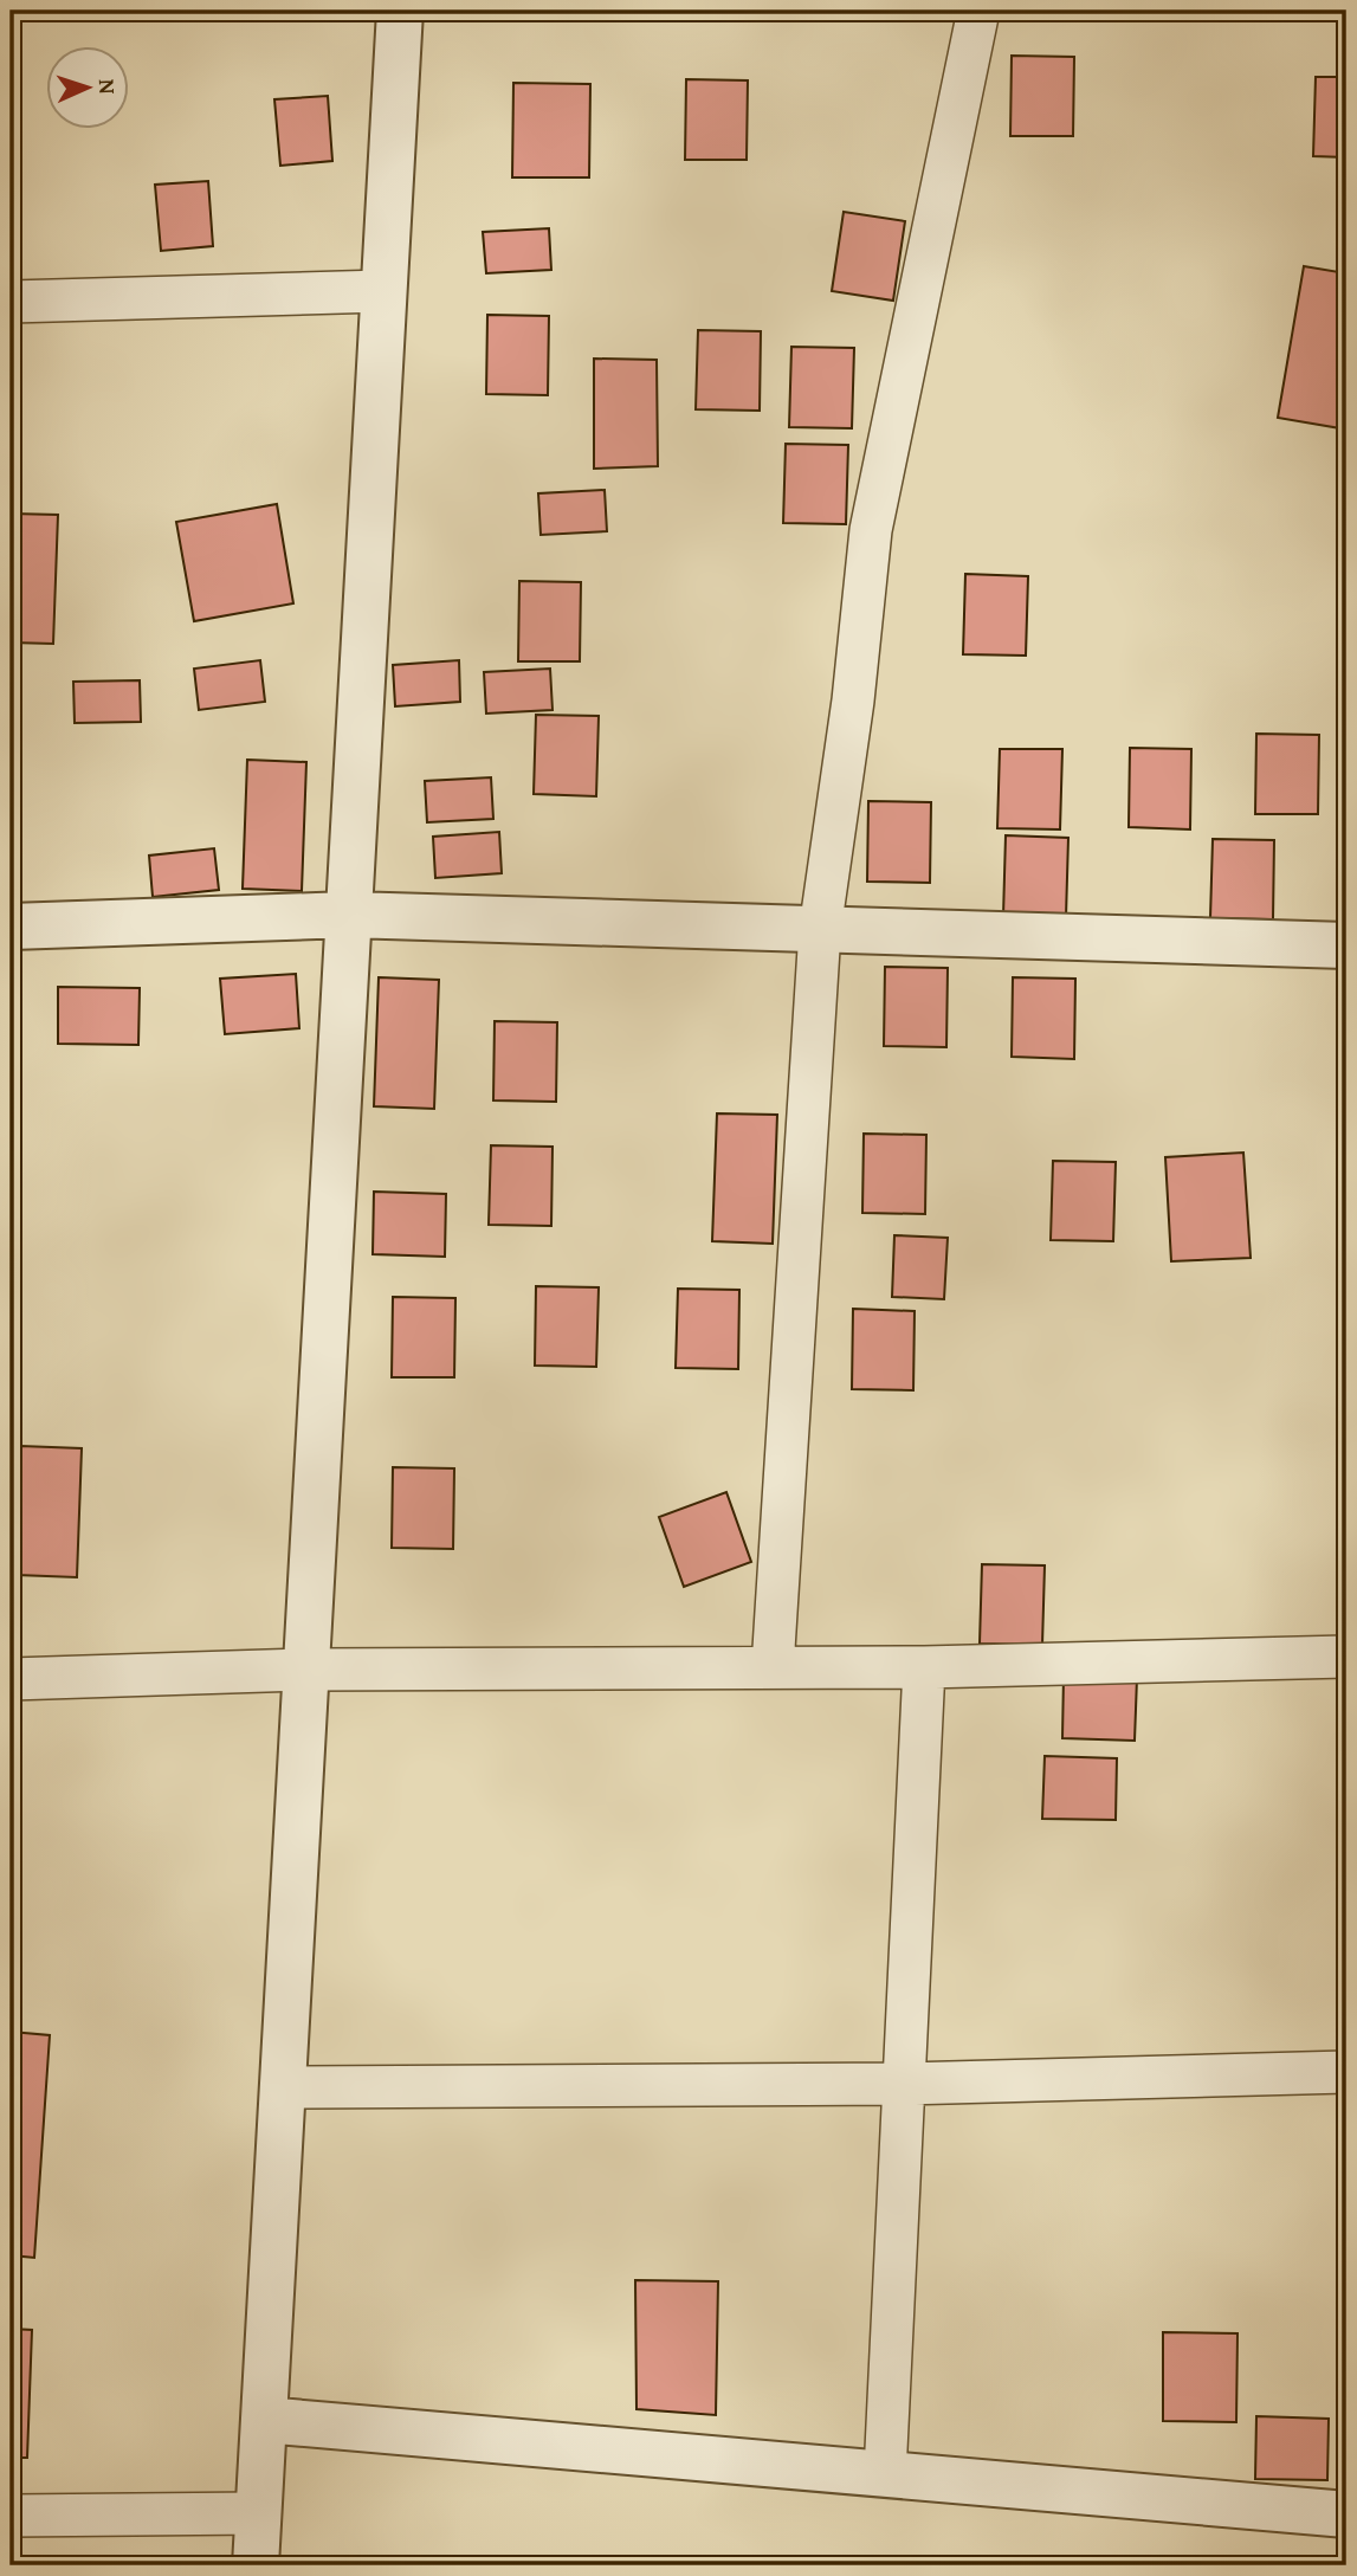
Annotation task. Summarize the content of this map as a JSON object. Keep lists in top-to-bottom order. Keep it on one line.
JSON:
{"north":"right"}
